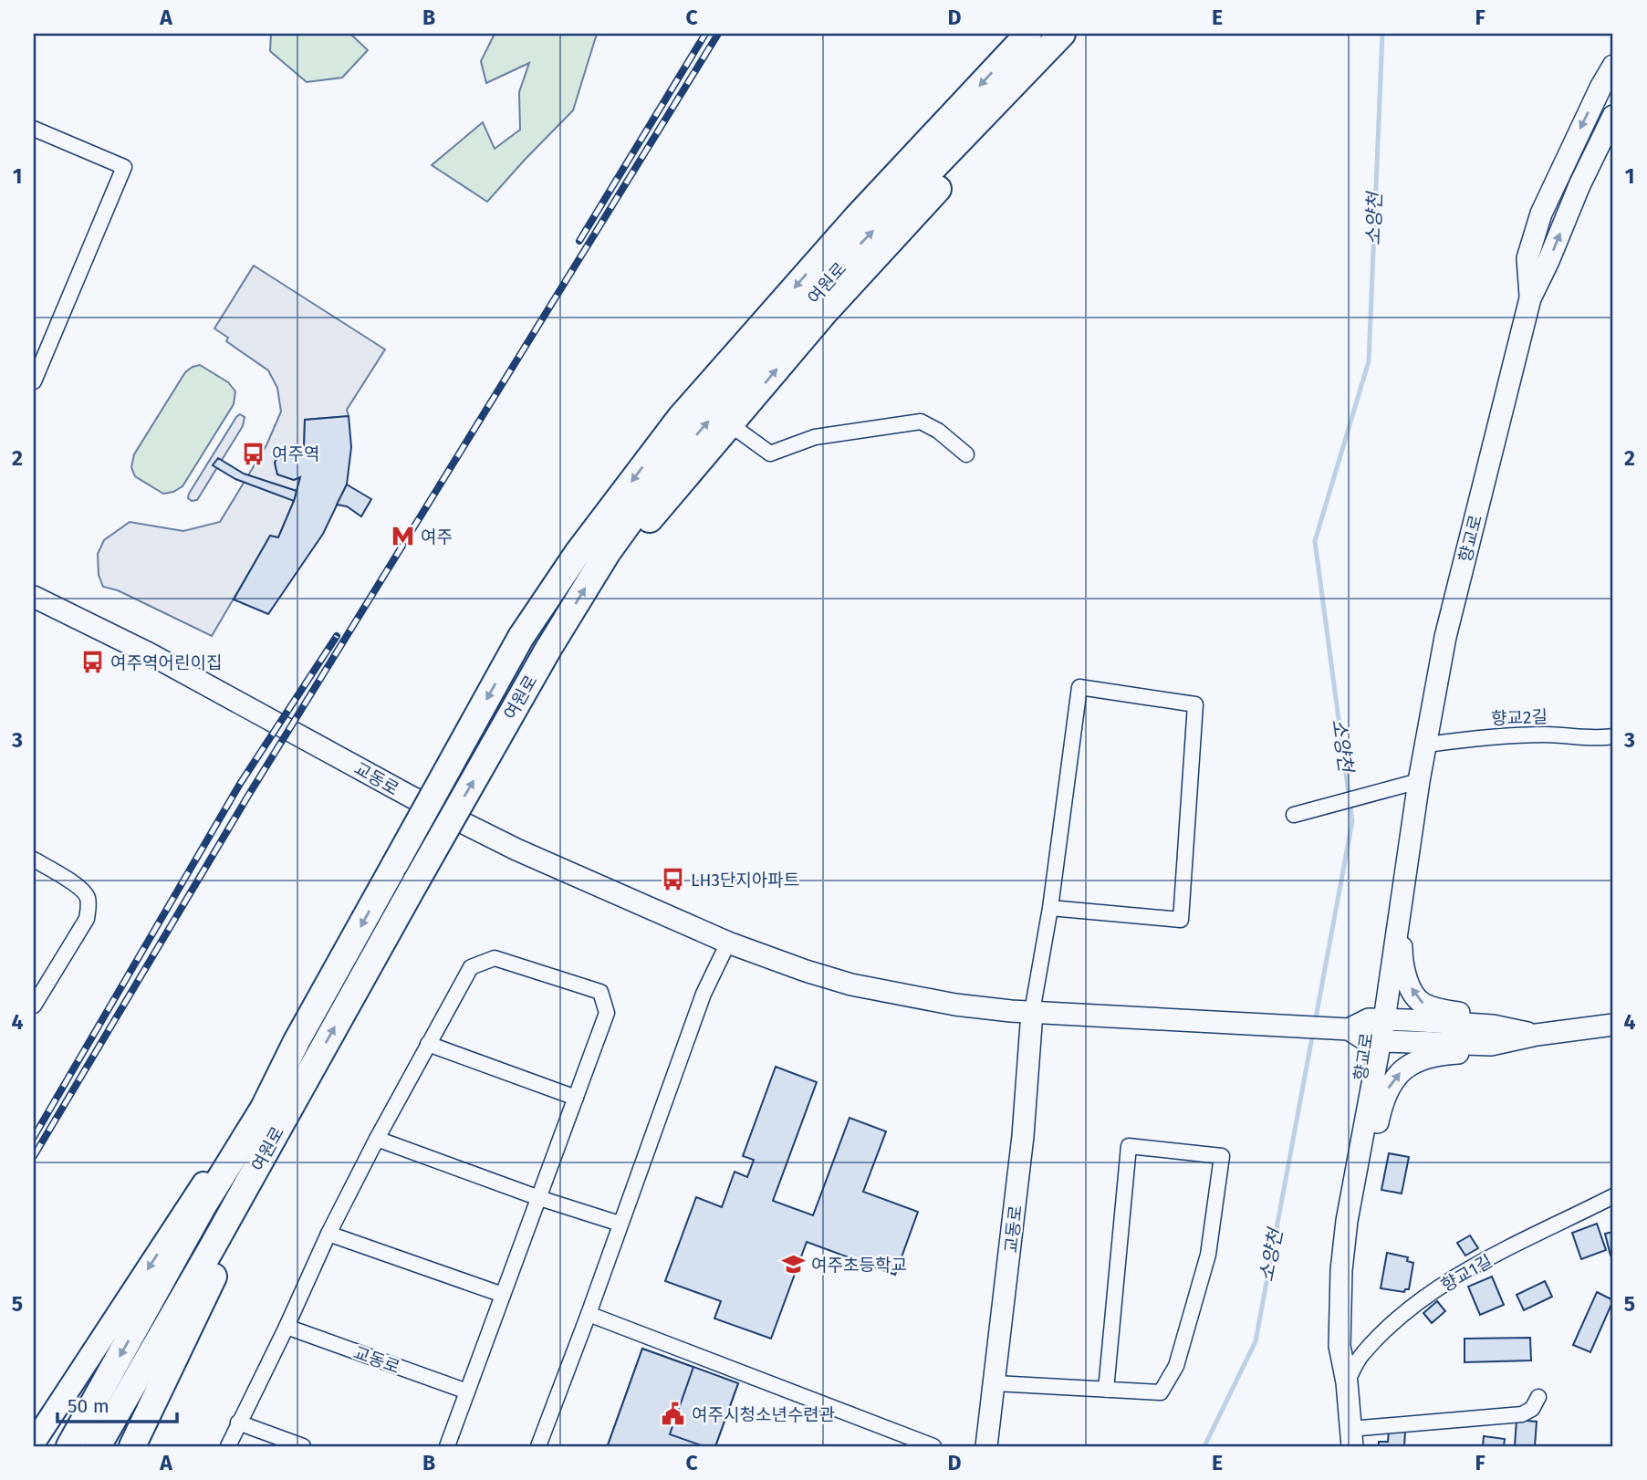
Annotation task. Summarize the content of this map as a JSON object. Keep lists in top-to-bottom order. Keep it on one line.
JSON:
{"streets":{"highway":["여원로"],"street":["향교로","향교2길","교동로","향교1길"]},"crossings":[["향교로","향교2길"],["향교로","교동로"],["향교로","향교1길"]],"water":["소양천"],"places":{"bus stop":["여주역","여주역어린이집","LH3단지아파트"],"metro station":["여주"],"school or university":["여주초등학교"],"public building":["여주시청소년수련관"]},"scale_bar":"50 m","grid":{"columns":["A","B","C","D","E","F"],"rows":["1","2","3","4","5"]}}
